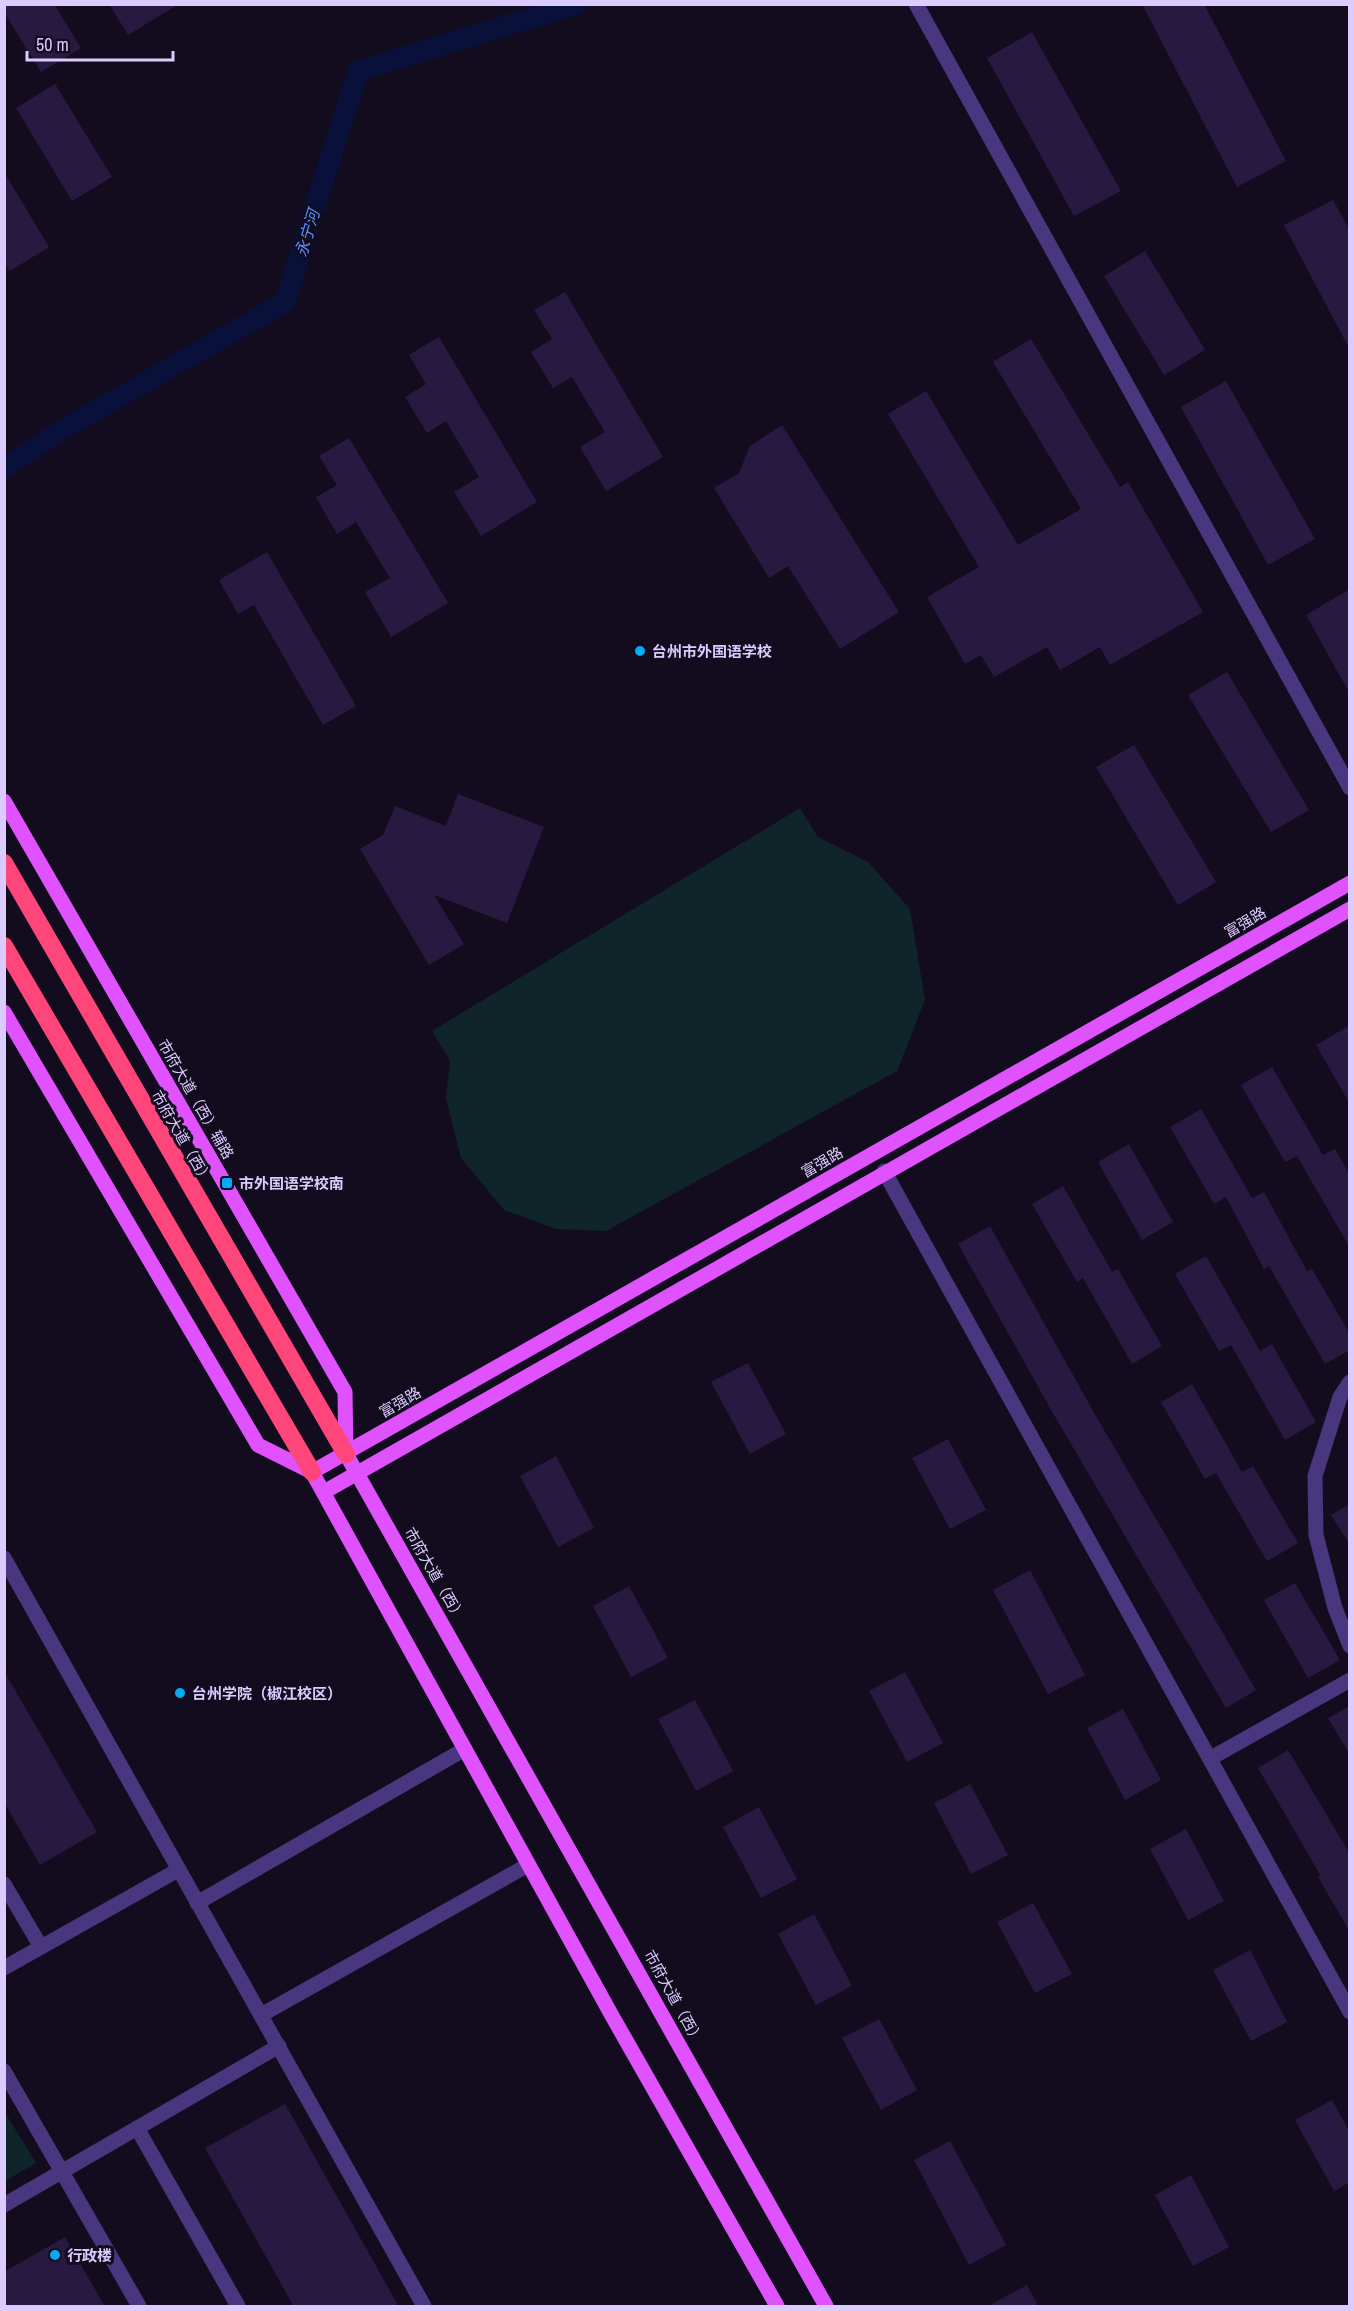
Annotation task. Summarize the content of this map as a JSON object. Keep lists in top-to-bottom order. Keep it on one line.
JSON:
{"streets":{"highway":["市府大道（西）"],"main road":["富强路","市府大道（西）辅路"]},"crossings":[["富强路","市府大道（西）辅路"],["富强路","市府大道（西）"],["市府大道（西）辅路","市府大道（西）"]],"water":["永宁河"],"places":{"other":["台州市外国语学校","台州学院（椒江校区）","行政楼"],"transit":["市外国语学校南"]},"scale_bar":"50 m"}
